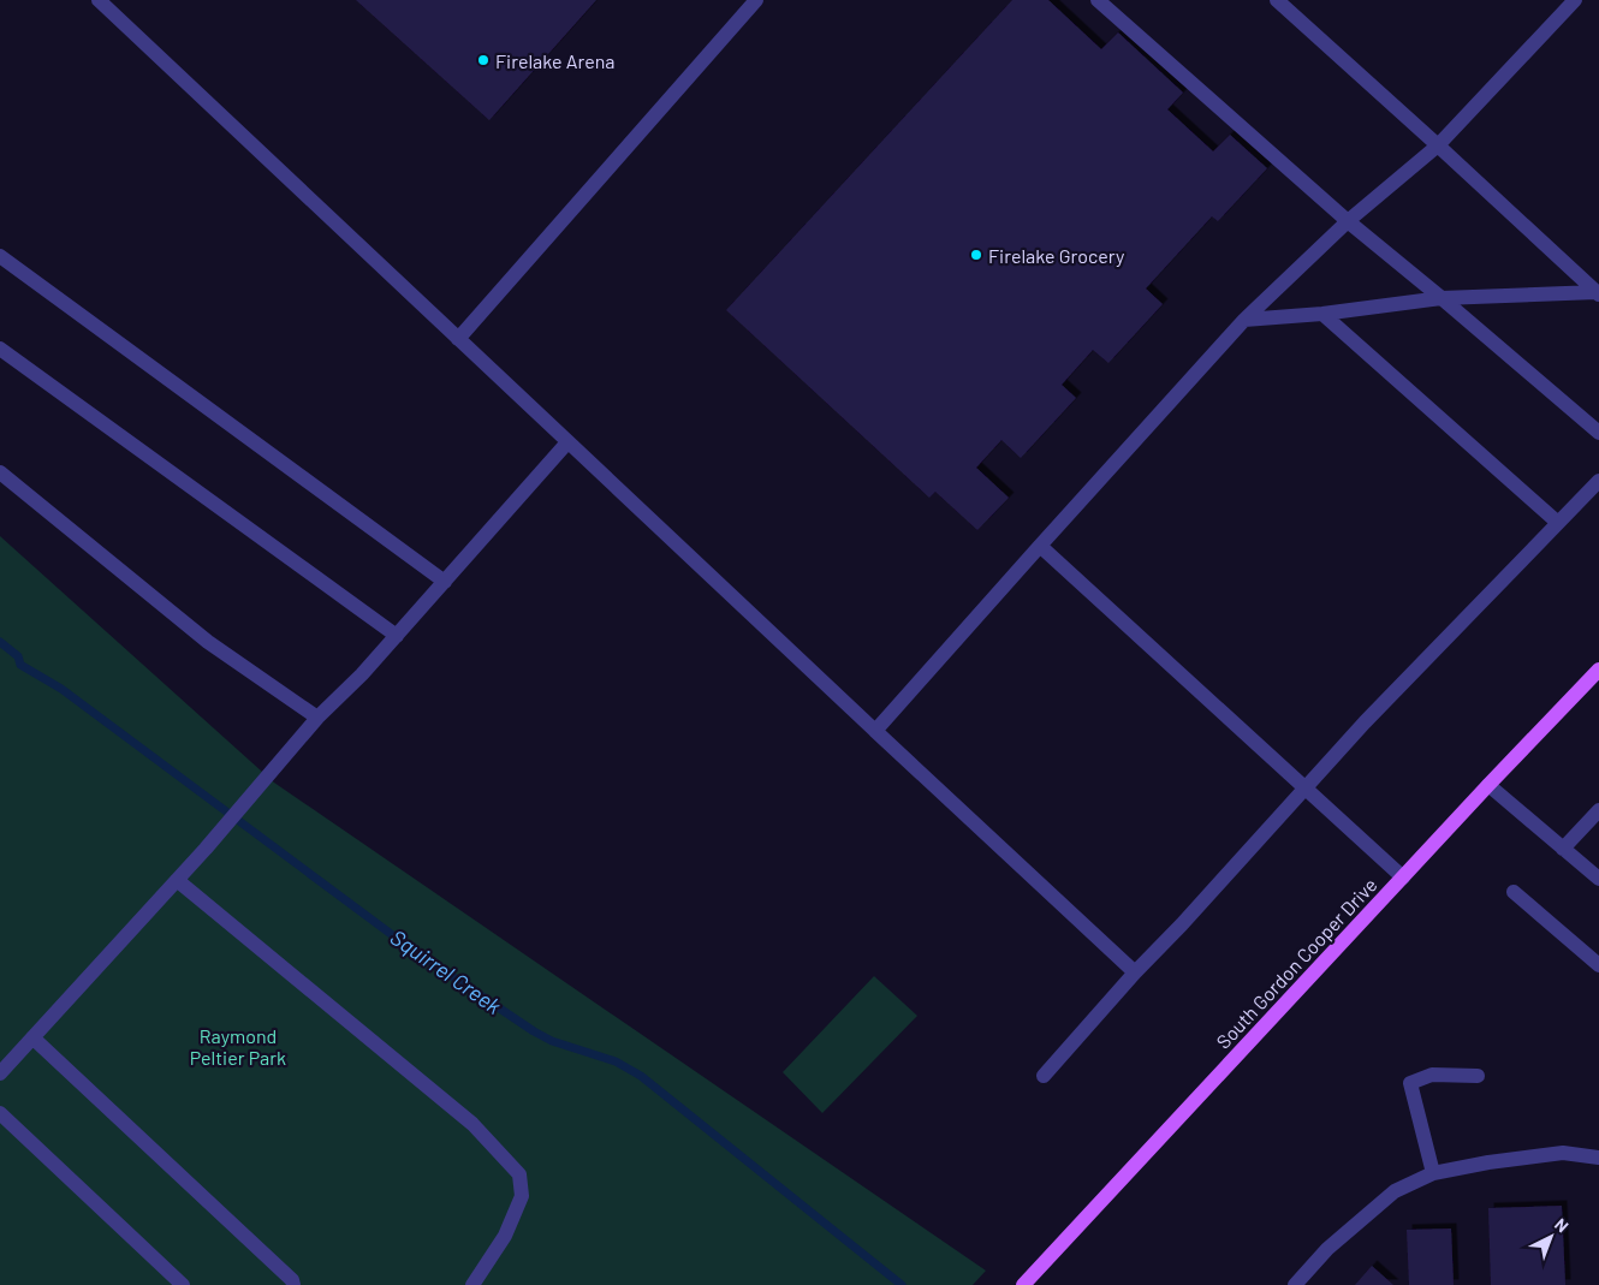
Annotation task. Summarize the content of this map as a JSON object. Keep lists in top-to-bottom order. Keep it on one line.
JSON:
{"streets":{"main road":["South Gordon Cooper Drive"]},"water":["Squirrel Creek"],"parks":["Raymond Peltier Park"],"places":["Firelake Arena","Firelake Grocery"],"north":"top right"}
